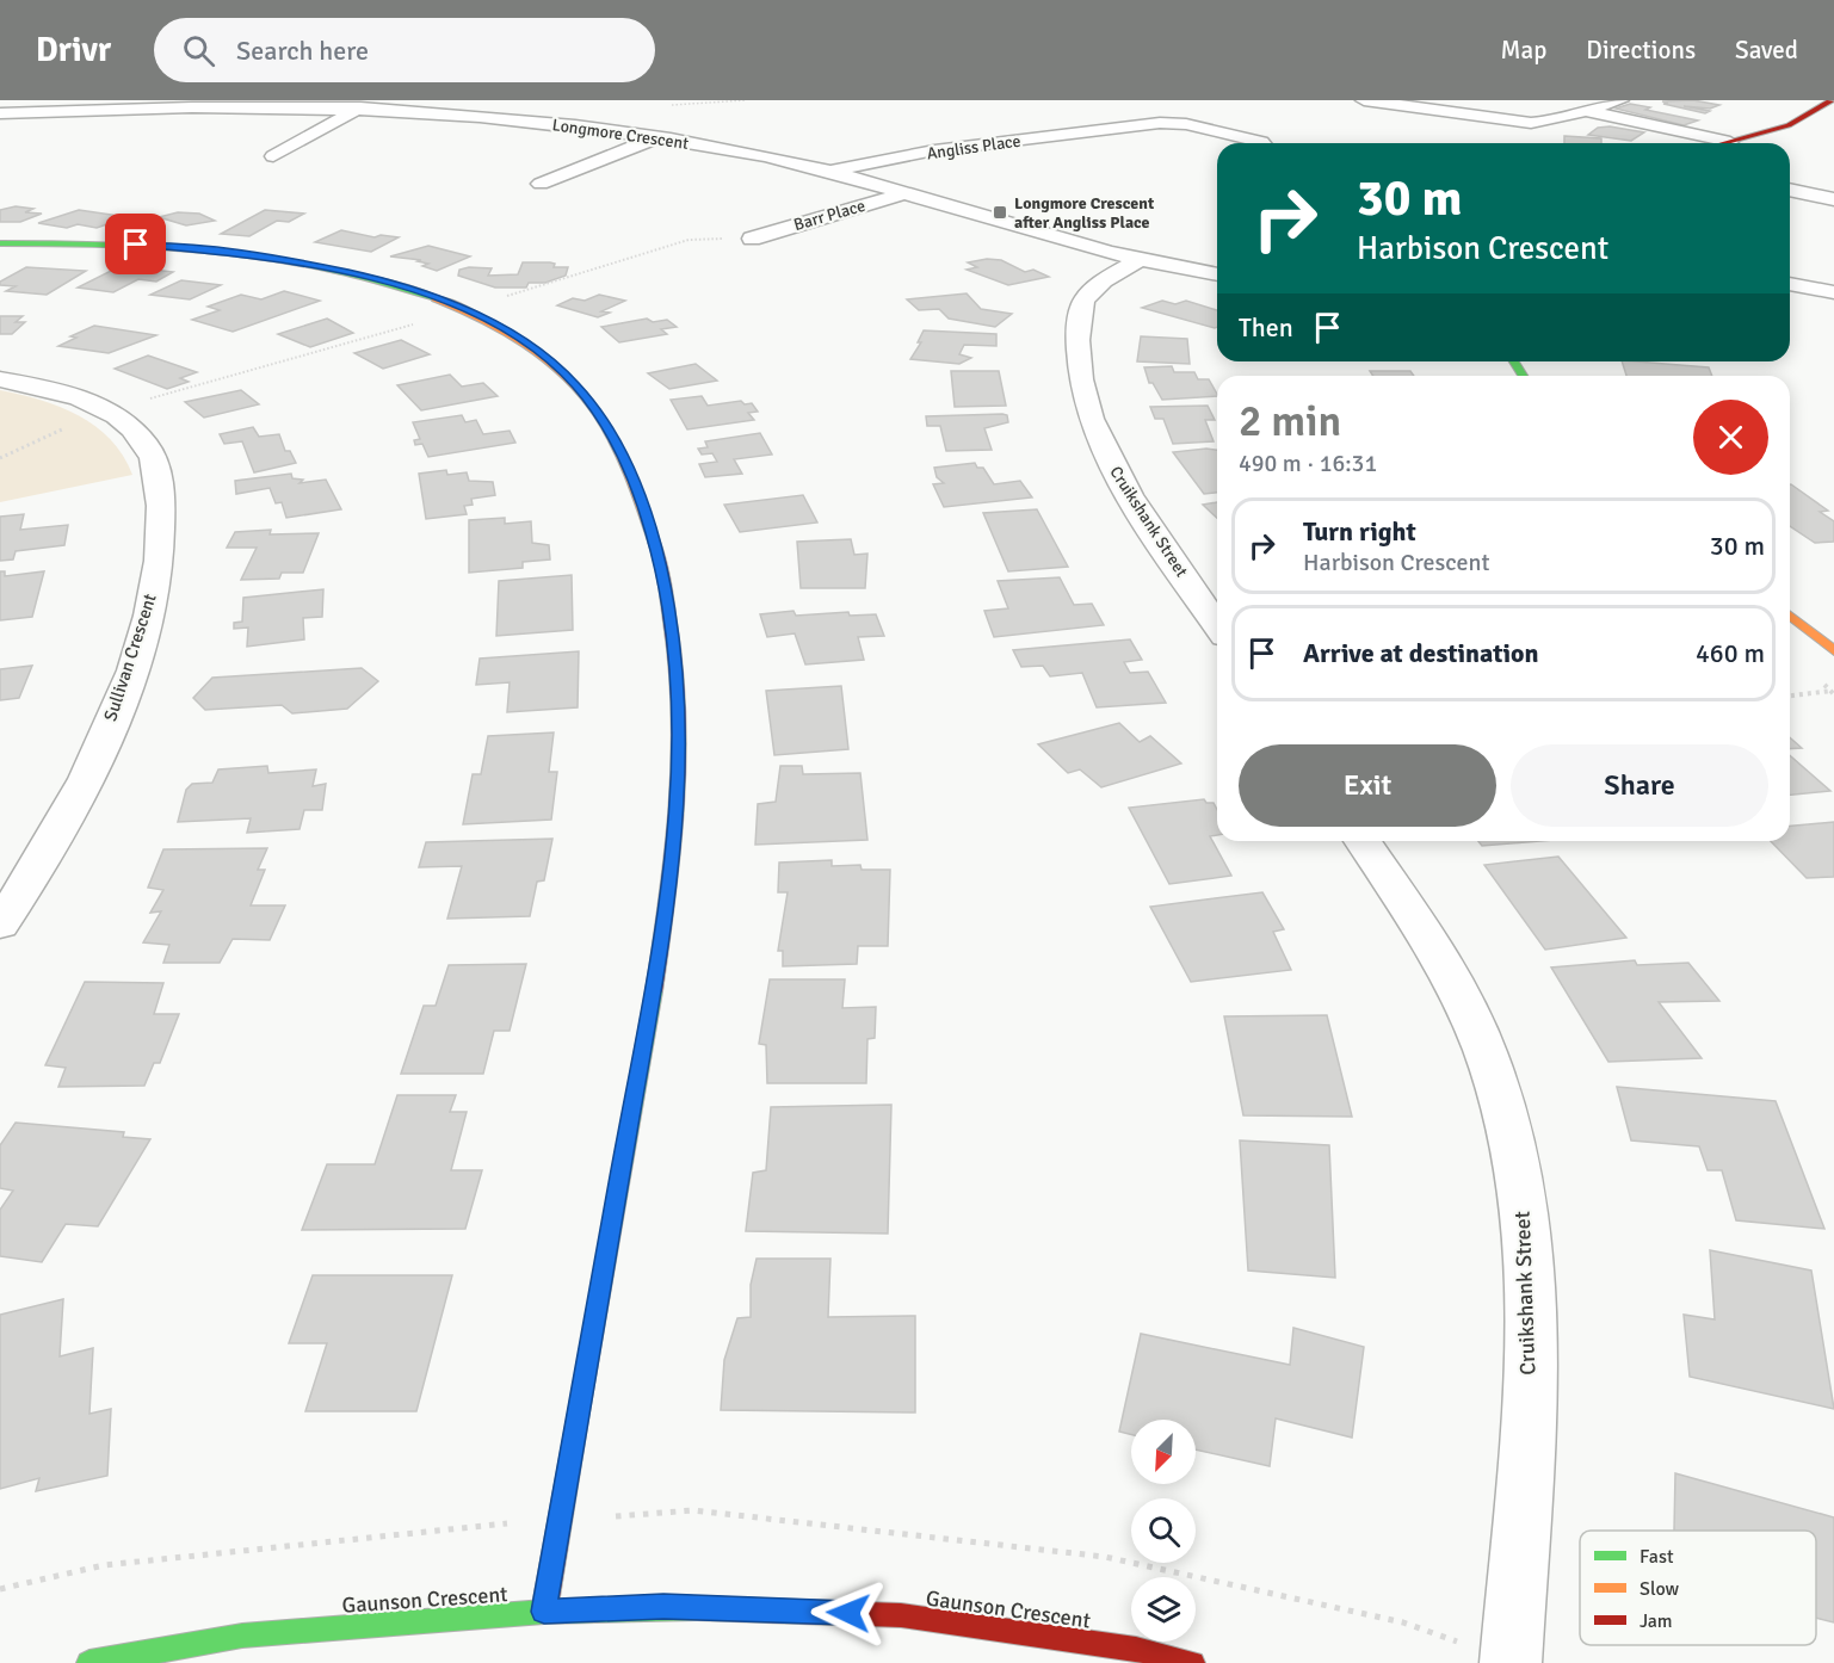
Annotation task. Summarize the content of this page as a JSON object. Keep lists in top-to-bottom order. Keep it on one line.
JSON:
{"streets":{"street":["Longmore Crescent","Angliss Place","Barr Place","Cruikshank Street","Sullivan Crescent","Gaunson Crescent"]},"crossings":[["Longmore Crescent","Angliss Place"],["Longmore Crescent","Barr Place"],["Longmore Crescent","Cruikshank Street"]],"places":{"transit":["Longmore Crescent after Angliss Place"]},"legend":["Fast","Slow","Jam"],"north":"bottom left","page":{"header":"Drivr","search":"Search here","nav":["Map","Directions","Saved"],"turn":["30 m","Harbison Crescent"],"then":"Then","heading":["2 min","490 m · 16:31"],"list":[{"name":"Turn right","note":"Harbison Crescent","value":"30 m"},{"name":"Arrive at destination","value":"460 m"}],"buttons":["Exit","Share"]}}
